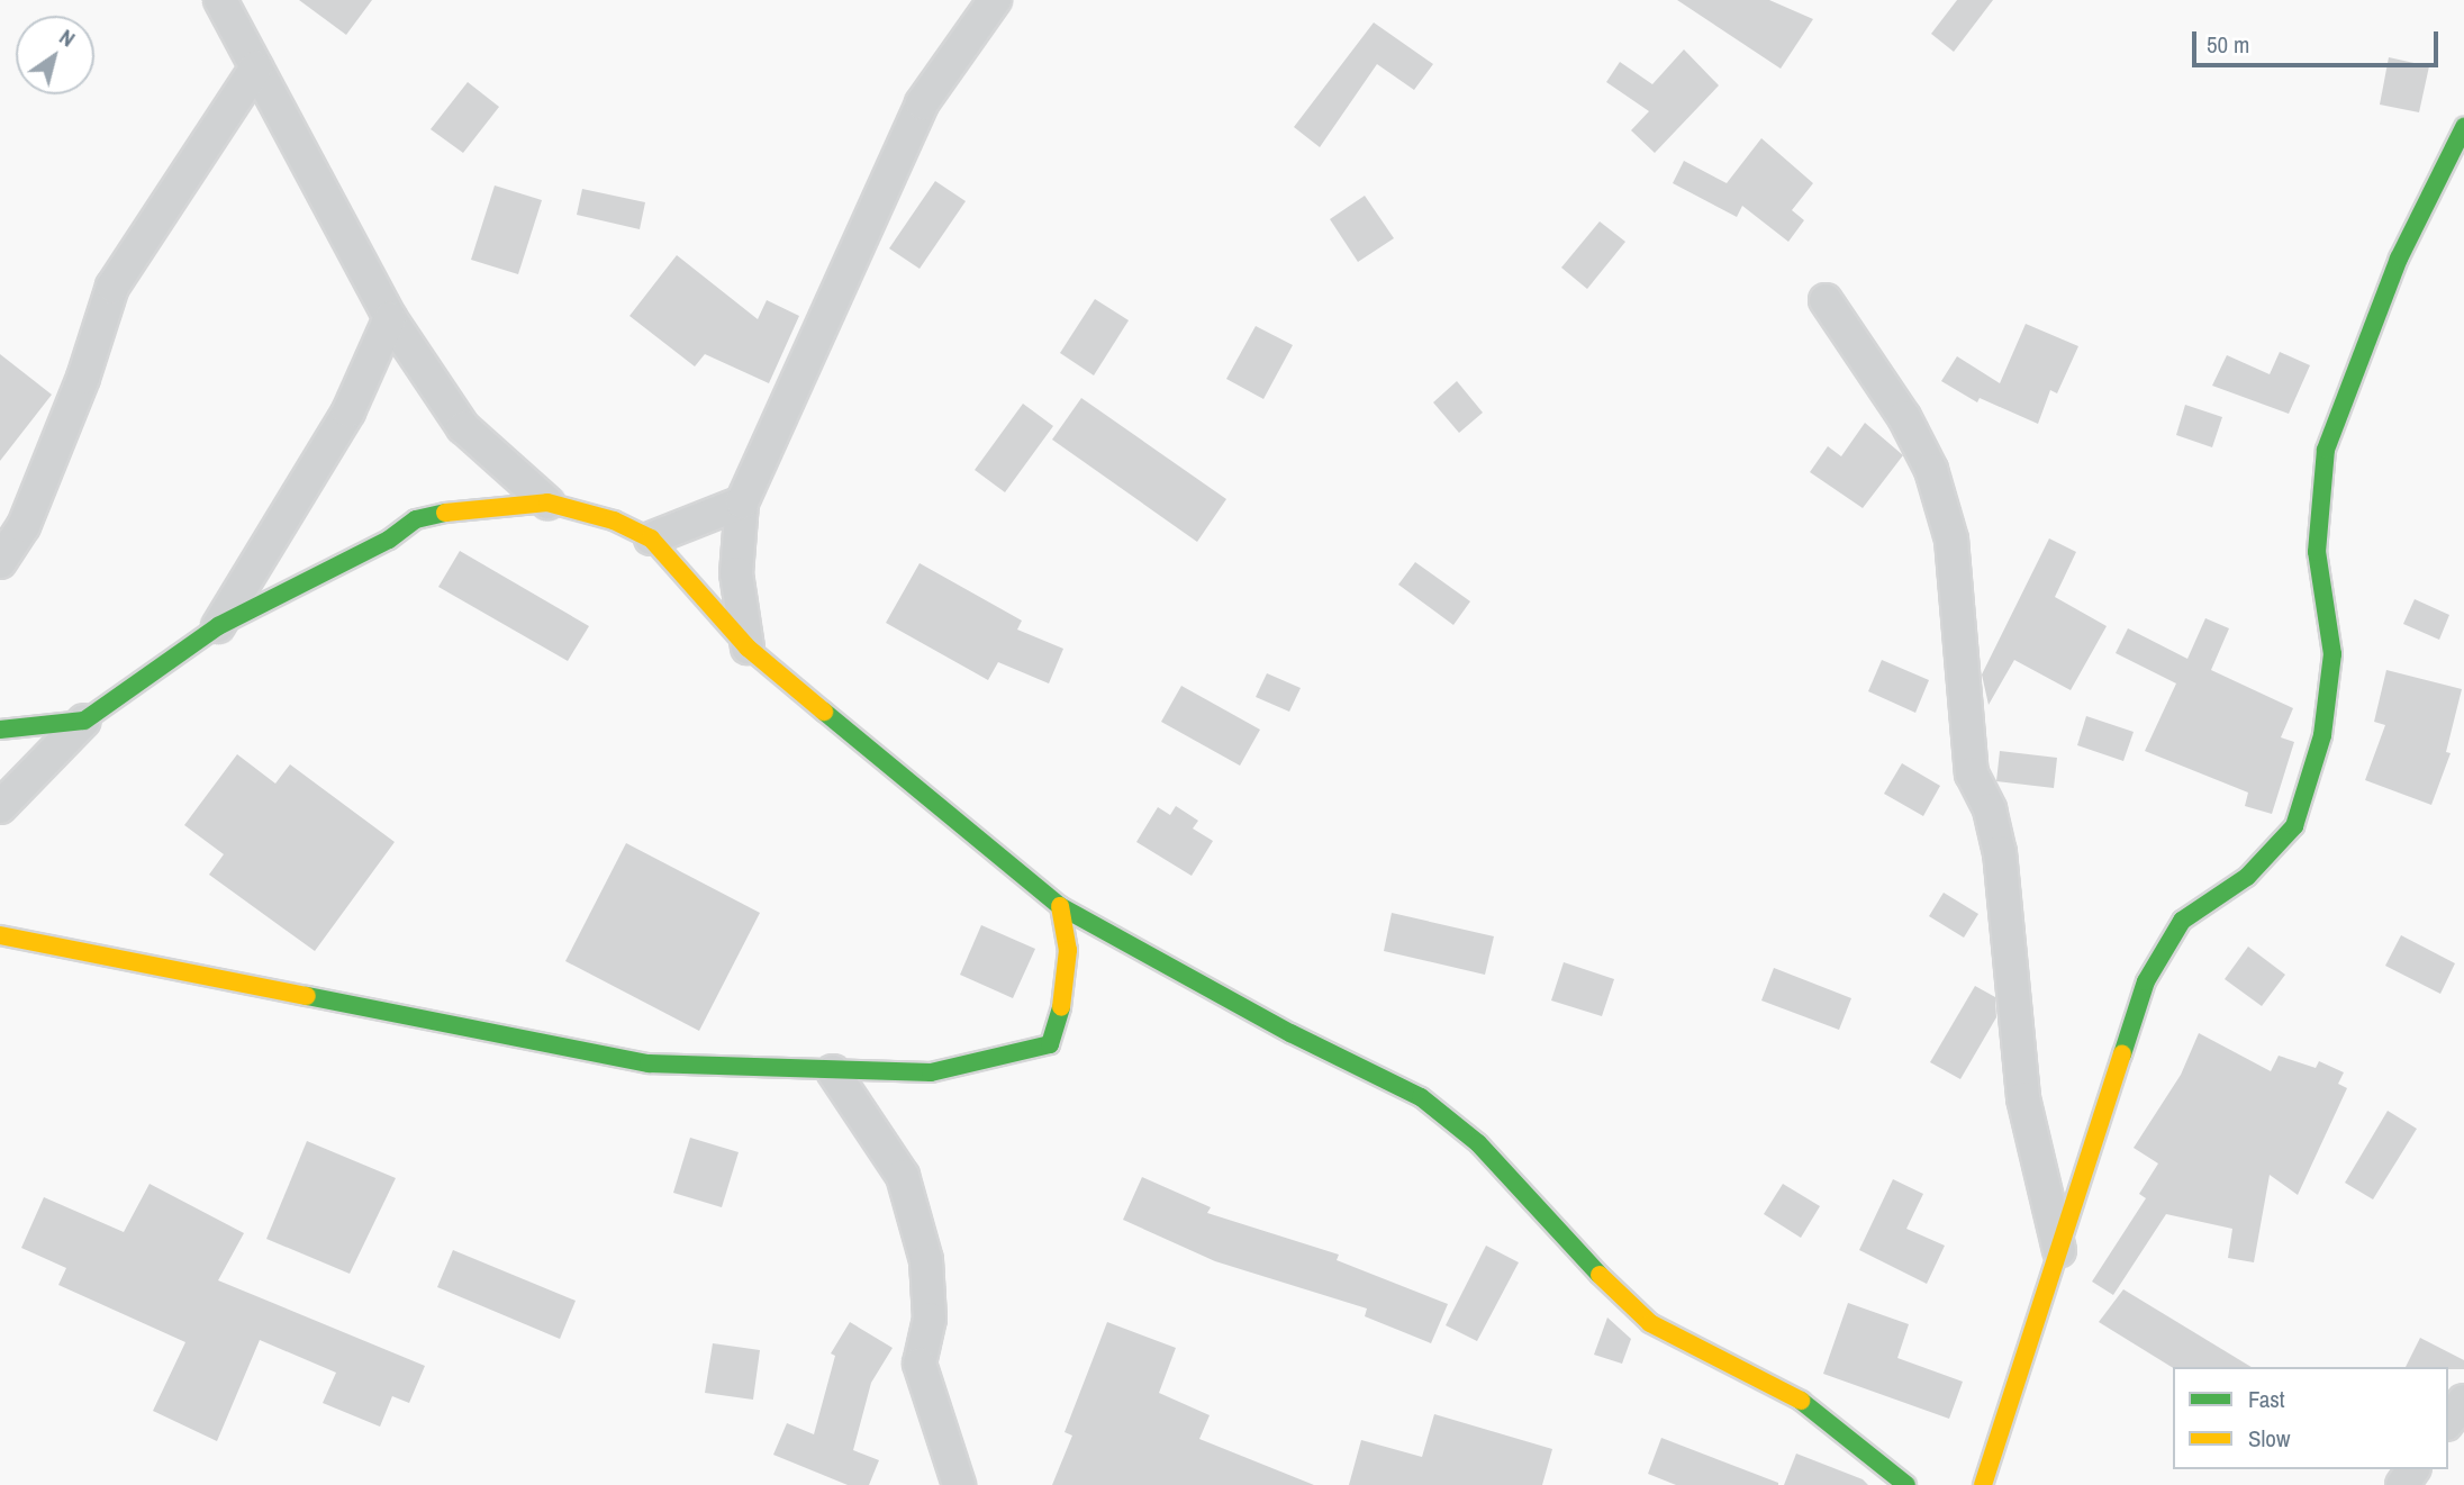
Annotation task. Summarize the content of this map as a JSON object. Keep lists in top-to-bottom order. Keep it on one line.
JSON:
{"legend":["Fast","Slow"],"scale_bar":"50 m","north":"top right"}
